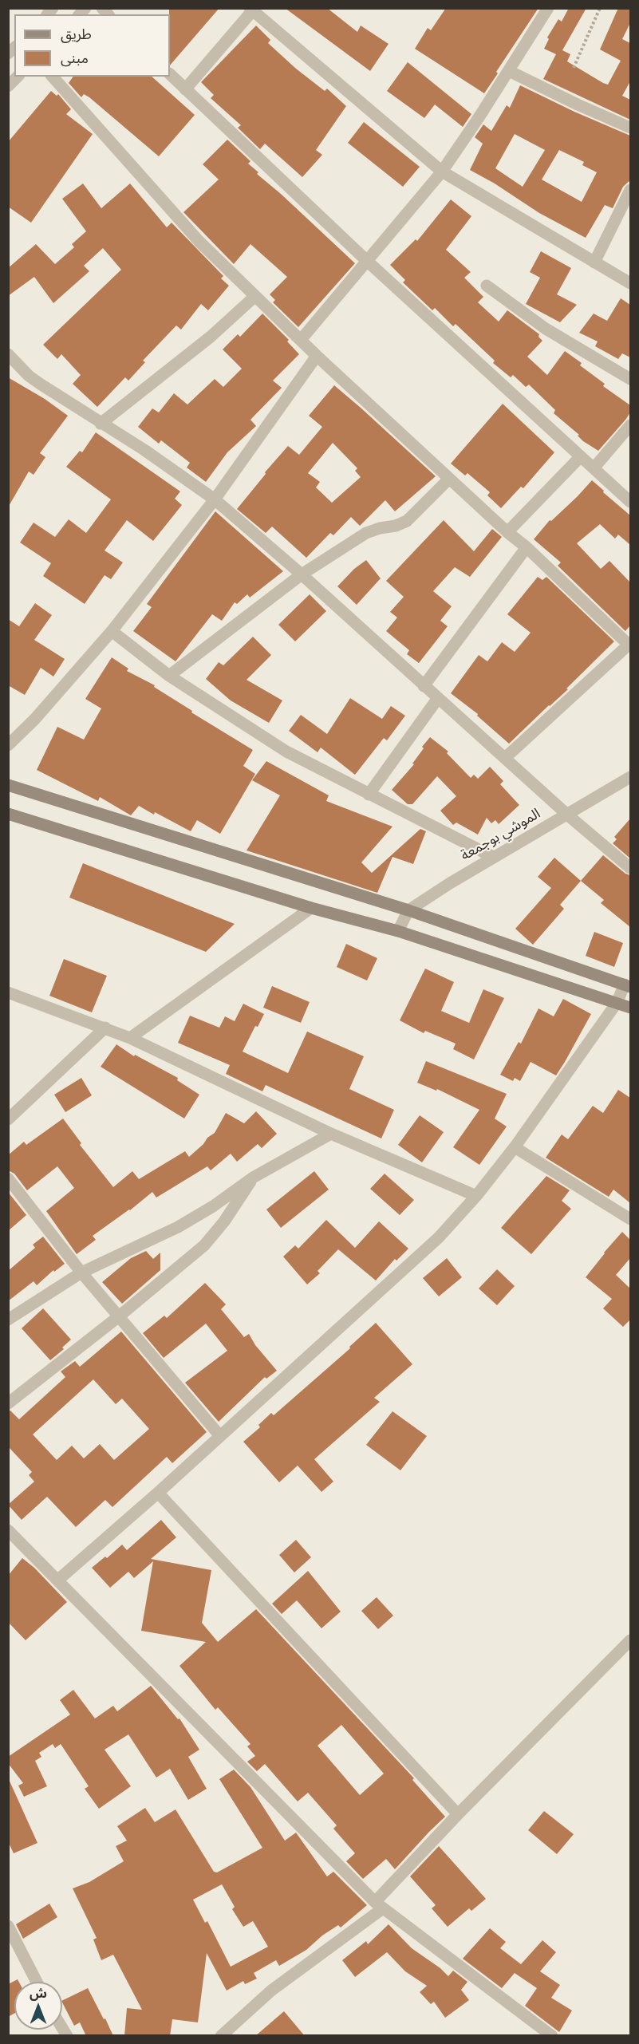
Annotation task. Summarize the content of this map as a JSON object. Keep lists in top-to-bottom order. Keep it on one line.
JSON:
{"streets":{"street":["الموشي بوجمعة"]},"legend":["طريق","مبنى"],"north":"top"}
